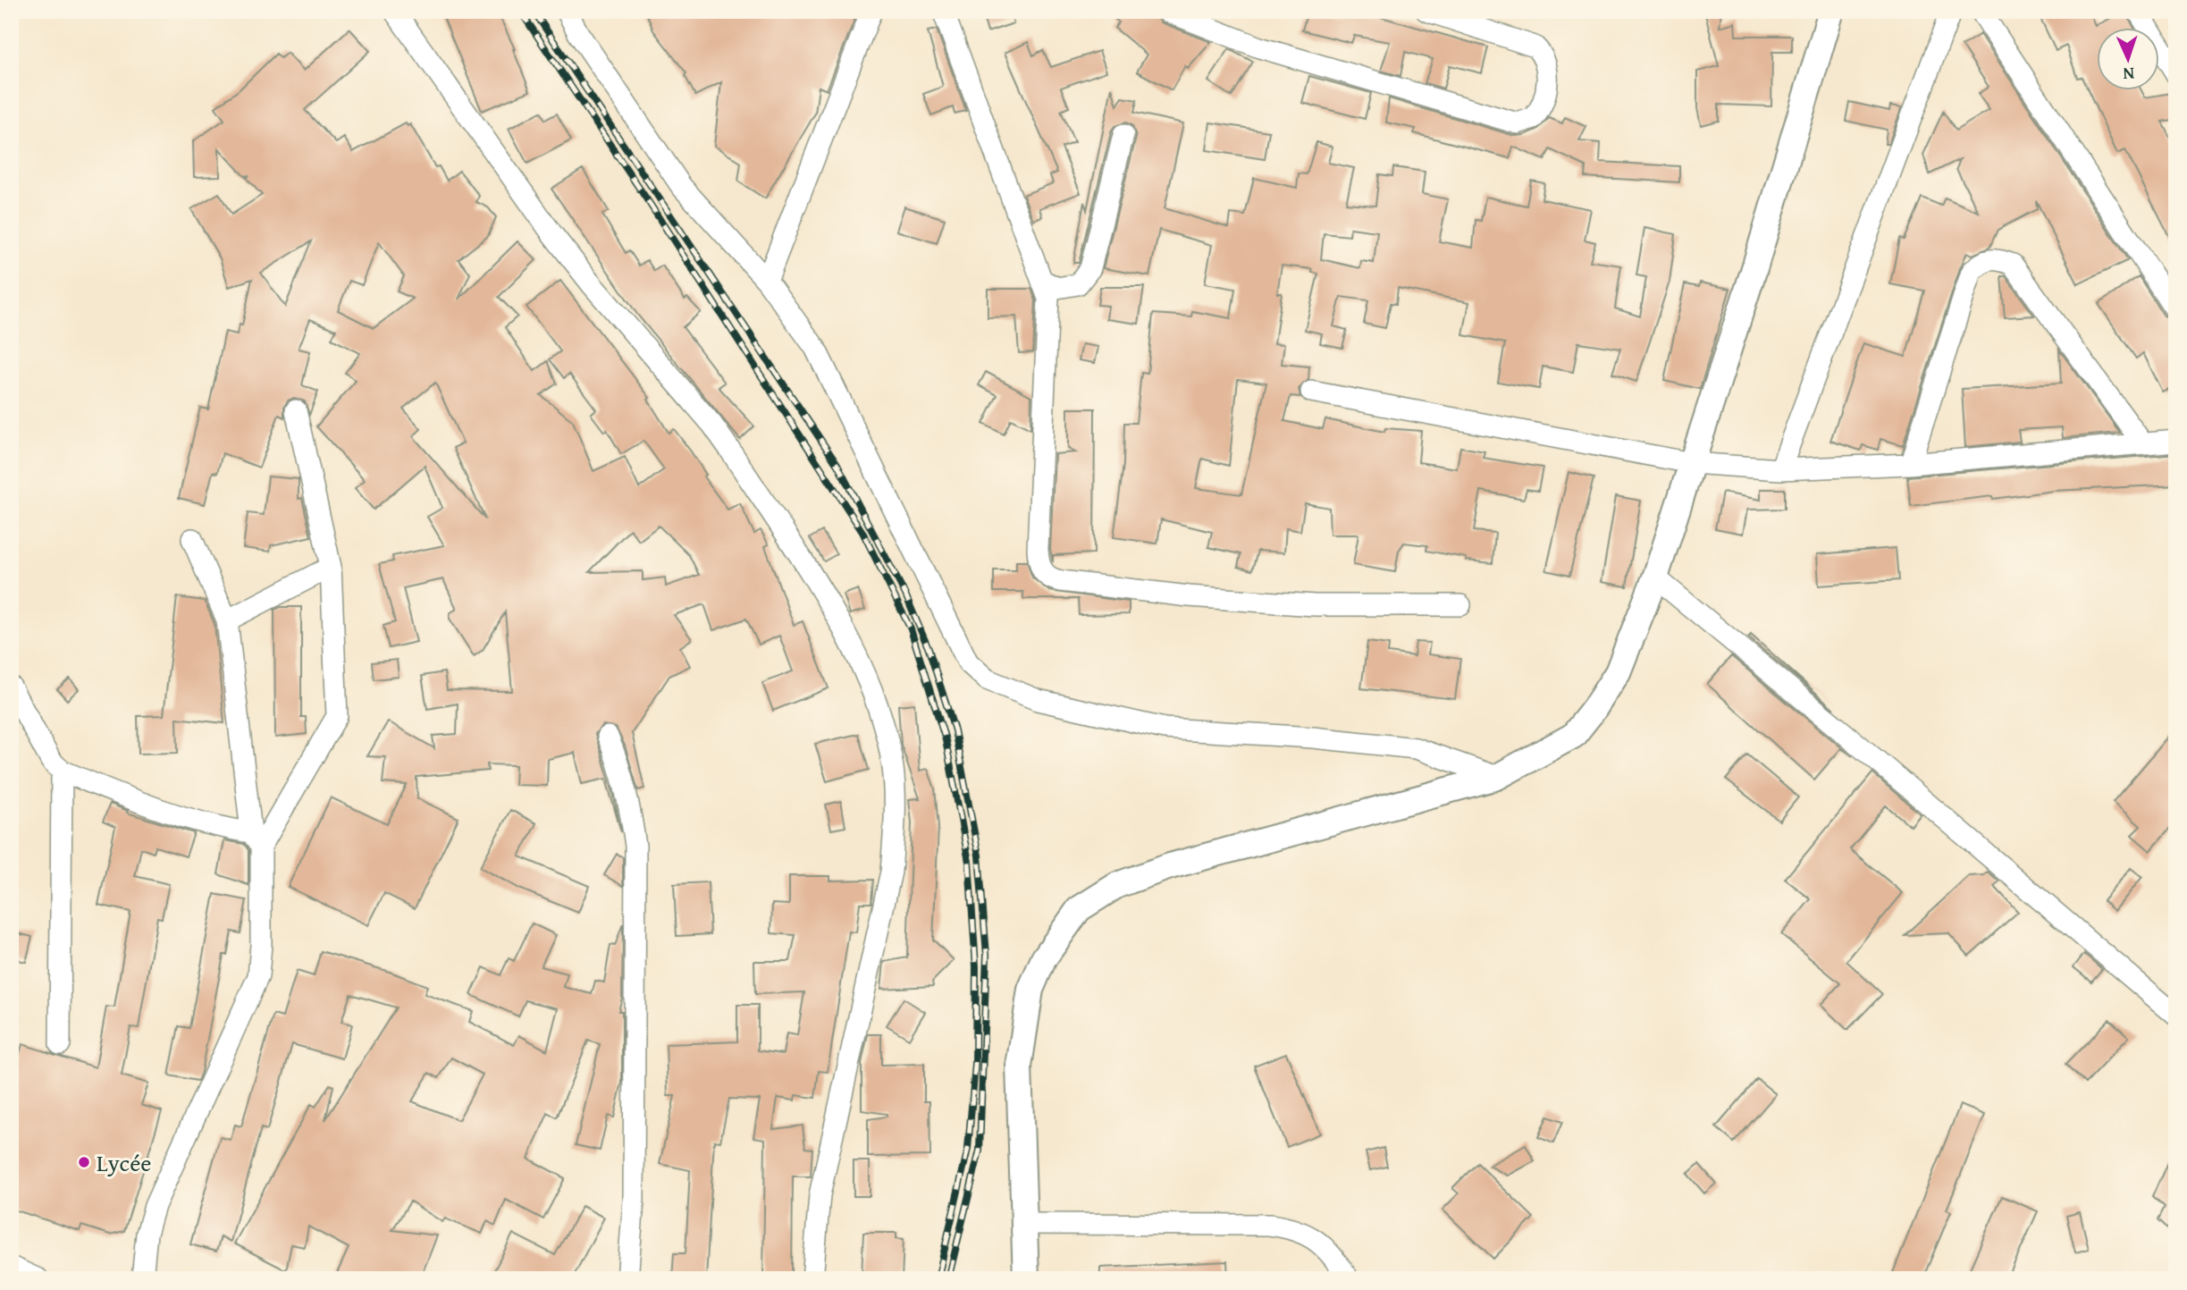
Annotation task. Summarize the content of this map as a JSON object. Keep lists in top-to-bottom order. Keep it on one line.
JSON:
{"places":["Lycée"],"north":"bottom"}
